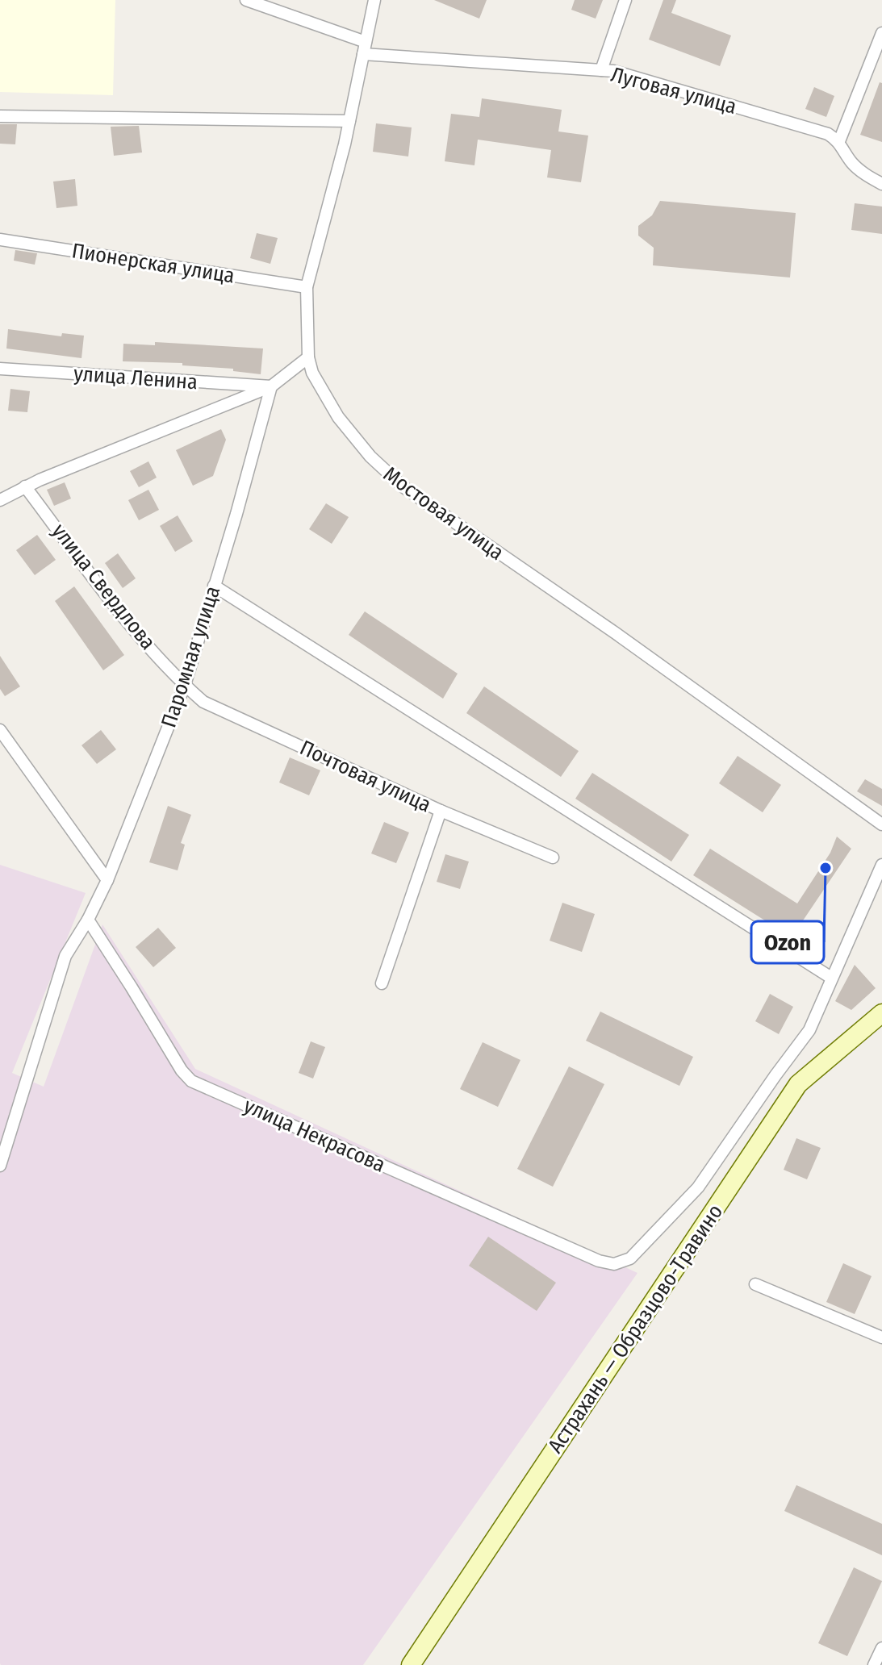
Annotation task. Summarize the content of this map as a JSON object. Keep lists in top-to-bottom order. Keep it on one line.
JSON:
{"streets":{"street":["Луговая улица","Пионерская улица","улица Ленина","Мостовая улица","улица Свердлова","Паромная улица","Почтовая улица","улица Некрасова","Астрахань — Образцово-Травино"]},"crossings":[["Луговая улица","Мостовая улица"],["Пионерская улица","Мостовая улица"],["улица Ленина","Паромная улица"],["улица Свердлова","Паромная улица"],["улица Свердлова","Почтовая улица"],["Паромная улица","Почтовая улица"],["Паромная улица","улица Некрасова"]],"places":["Ozon"]}
